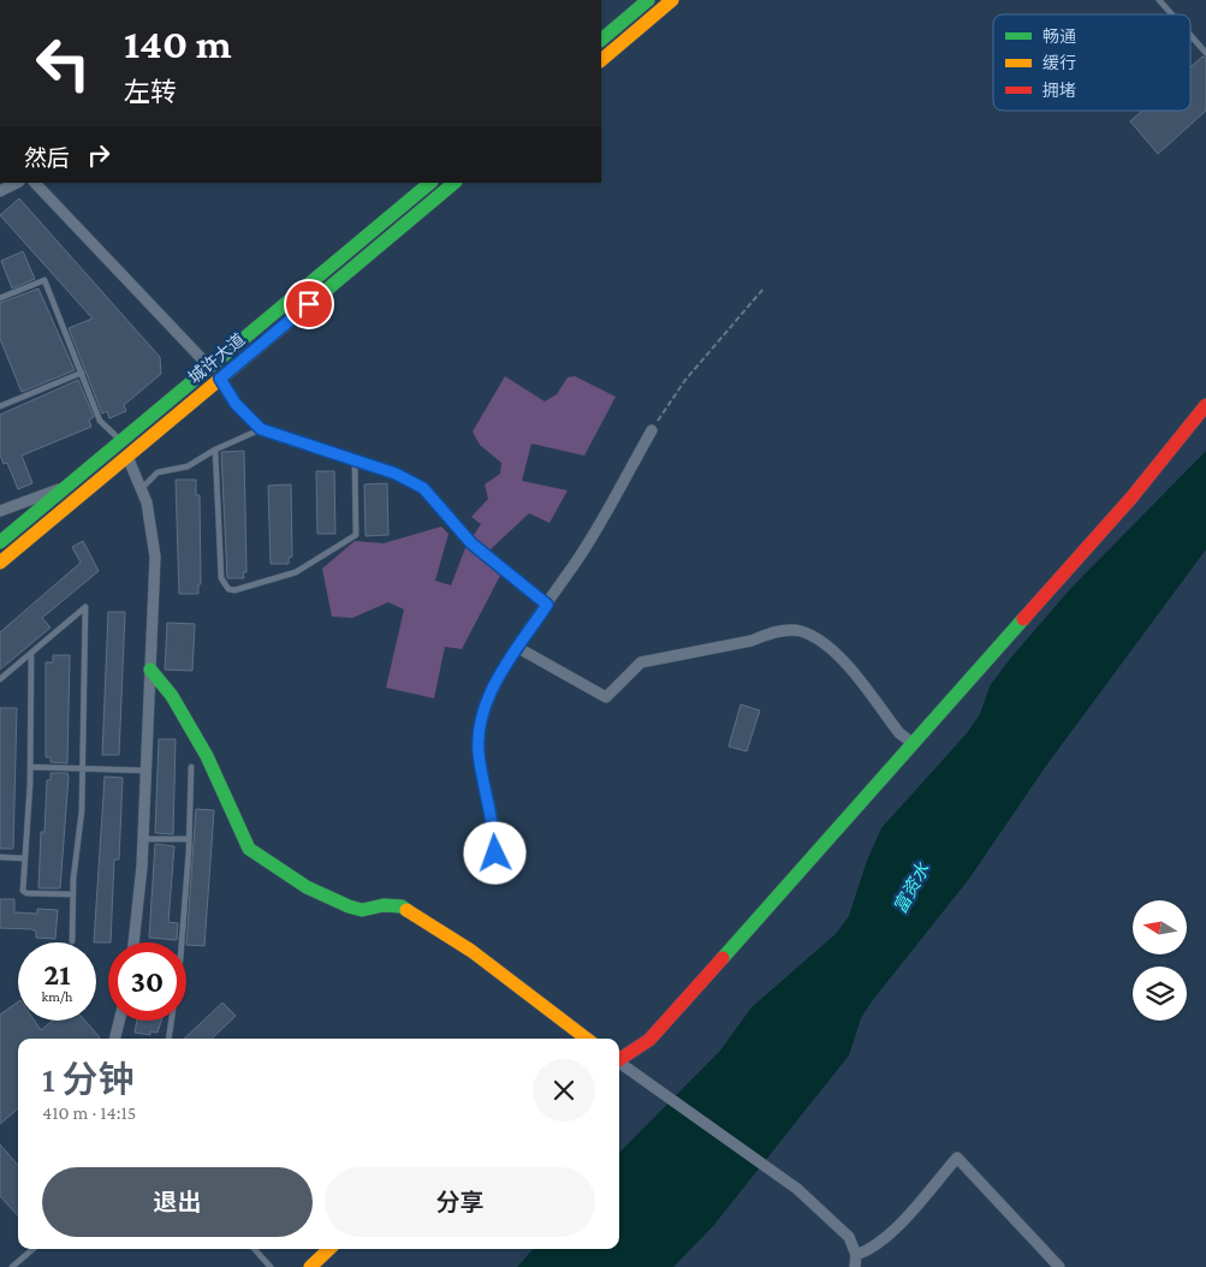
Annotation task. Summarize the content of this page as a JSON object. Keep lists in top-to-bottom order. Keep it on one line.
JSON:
{"streets":{"street":["城许大道"]},"water":["富资水"],"legend":["畅通","缓行","拥堵"],"north":"left","page":{"turn":["140 m","左转"],"then":"然后","speed":"21 km/h","limit":"30","heading":["1 分钟","410 m · 14:15"],"buttons":["退出","分享"]}}
